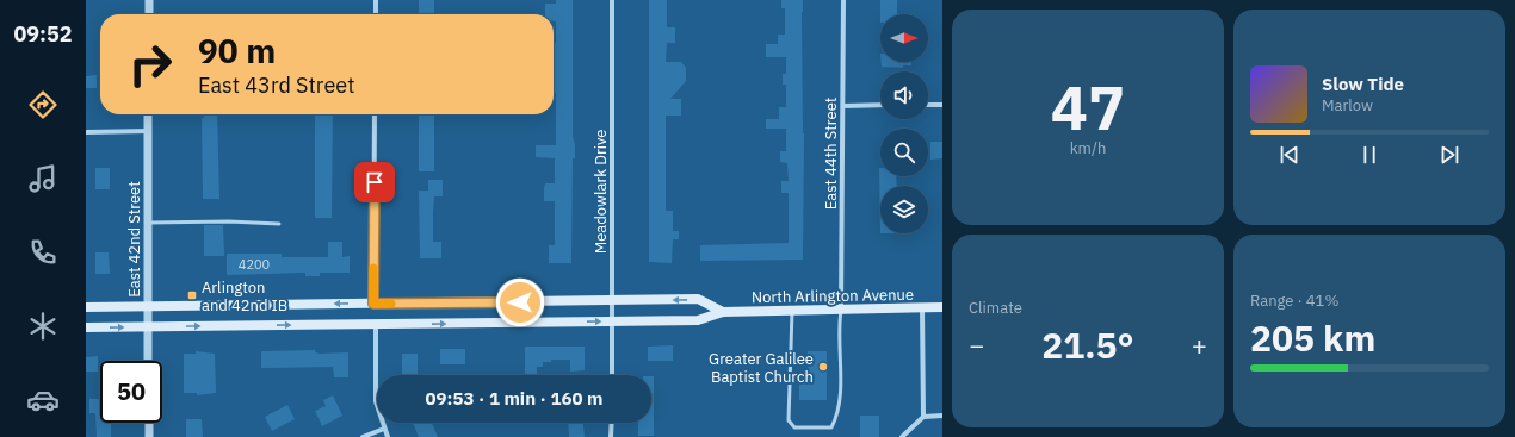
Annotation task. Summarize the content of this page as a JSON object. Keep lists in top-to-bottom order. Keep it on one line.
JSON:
{"streets":{"main road":["North Arlington Avenue"],"street":["East 44th Street","Meadowlark Drive","East 42nd Street"]},"crossings":[["East 44th Street","North Arlington Avenue"],["Meadowlark Drive","North Arlington Avenue"],["East 42nd Street","North Arlington Avenue"]],"places":{"transit":["Arlington and 42nd IB"],"other":["Greater Galilee Baptist Church"]},"house_numbers":["4200"],"north":"right","page":{"tabs":"09:52","tile":[["47","km/h"],"Climate",["Range · 41%","205 km"]],"turn":["90 m","East 43rd Street"],"song":["Slow Tide","Marlow"],"heat":["−","21.5°","+"],"limit":"50","trip":"09:53 · 1 min · 160 m"}}
